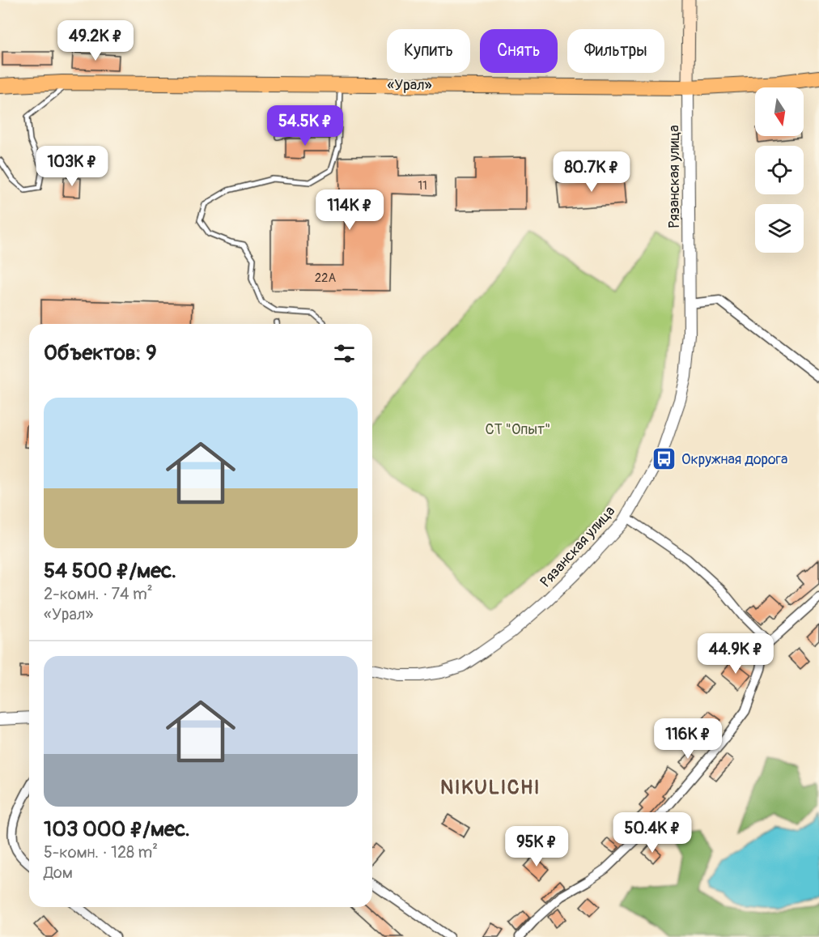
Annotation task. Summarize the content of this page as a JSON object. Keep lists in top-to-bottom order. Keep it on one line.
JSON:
{"streets":{"highway":["«Урал»"],"street":["Рязанская улица"]},"crossings":[["«Урал»","Рязанская улица"]],"districts":["NIKULICHI"],"parks":["СТ \"Опыт\""],"places":{"bus stop":["Окружная дорога"]},"house_numbers":["11","22А"],"north":"bottom","page":{"price":["49.2K ₽","54.5K ₽","103K ₽","80.7K ₽","114K ₽","44.9K ₽","116K ₽","50.4K ₽","95K ₽"],"chip":["Купить","Снять","Фильтры"],"heading":"Объектов: 9","list":[{"name":"54 500 ₽/мес.","note":"2-комн. · 74 m² · «Урал»"},{"name":"103 000 ₽/мес.","note":"5-комн. · 128 m² · Дом"}]}}
